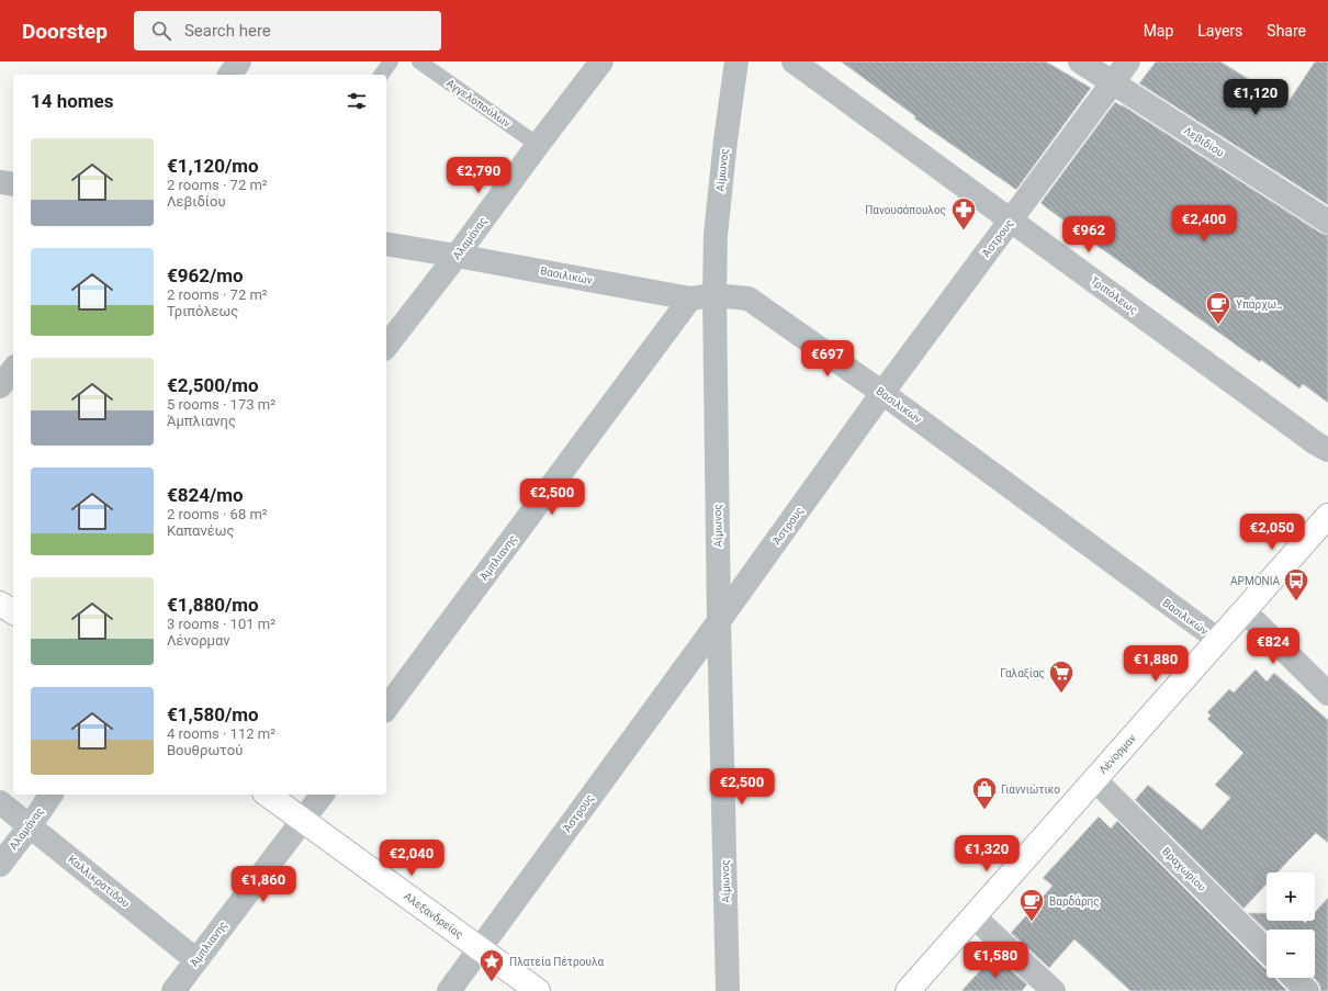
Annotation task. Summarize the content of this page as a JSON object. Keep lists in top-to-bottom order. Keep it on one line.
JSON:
{"streets":{"main road":["Λένορμαν","Αλεξανδρείας"],"street":["Λεβιδίου","Αίμωνος","Αλαμάνας","Άστρους","Βασιλικών","Τριπόλεως","Άμπλιανης","Βραχωρίου","Καλλικρατίδου"],"lane":["Αγγελοπούλων"]},"crossings":[["Αγγελοπούλων","Αλαμάνας"],["Λεβιδίου","Άστρους"],["Αίμωνος","Άστρους"],["Αίμωνος","Βασιλικών"],["Αλαμάνας","Βασιλικών"],["Αλαμάνας","Καλλικρατίδου"],["Άστρους","Βασιλικών"],["Άστρους","Τριπόλεως"],["Άστρους","Αλεξανδρείας"],["Βασιλικών","Άμπλιανης"],["Βασιλικών","Λένορμαν"],["Άμπλιανης","Καλλικρατίδου"],["Άμπλιανης","Αλεξανδρείας"],["Λένορμαν","Βραχωρίου"]],"places":{"pharmacy":["Πανουσόπουλος"],"cafe":["Υπάρχω..","Βαρδάρης"],"bus stop":["ΑΡΜΟΝΙΑ"],"supermarket":["Γαλαξίας"],"shop":["Γιαννιώτικο"],"place":["Πλατεία Πέτρουλα"]},"page":{"header":"Doorstep","search":"Search here","nav":["Map","Layers","Share"],"heading":"14 homes","price":["€1,120","€2,790","€2,400","€962","€697","€2,500","€2,050","€824","€1,880","€2,500","€1,320","€2,040","€1,860","€1,580"],"list":[{"name":"€1,120/mo","note":"2 rooms · 72 m² · Λεβιδίου"},{"name":"€962/mo","note":"2 rooms · 72 m² · Τριπόλεως"},{"name":"€2,500/mo","note":"5 rooms · 173 m² · Άμπλιανης"},{"name":"€824/mo","note":"2 rooms · 68 m² · Καπανέως"},{"name":"€1,880/mo","note":"3 rooms · 101 m² · Λένορμαν"},{"name":"€1,580/mo","note":"4 rooms · 112 m² · Βουθρωτού"}],"map_buttons":["+","−"]}}
